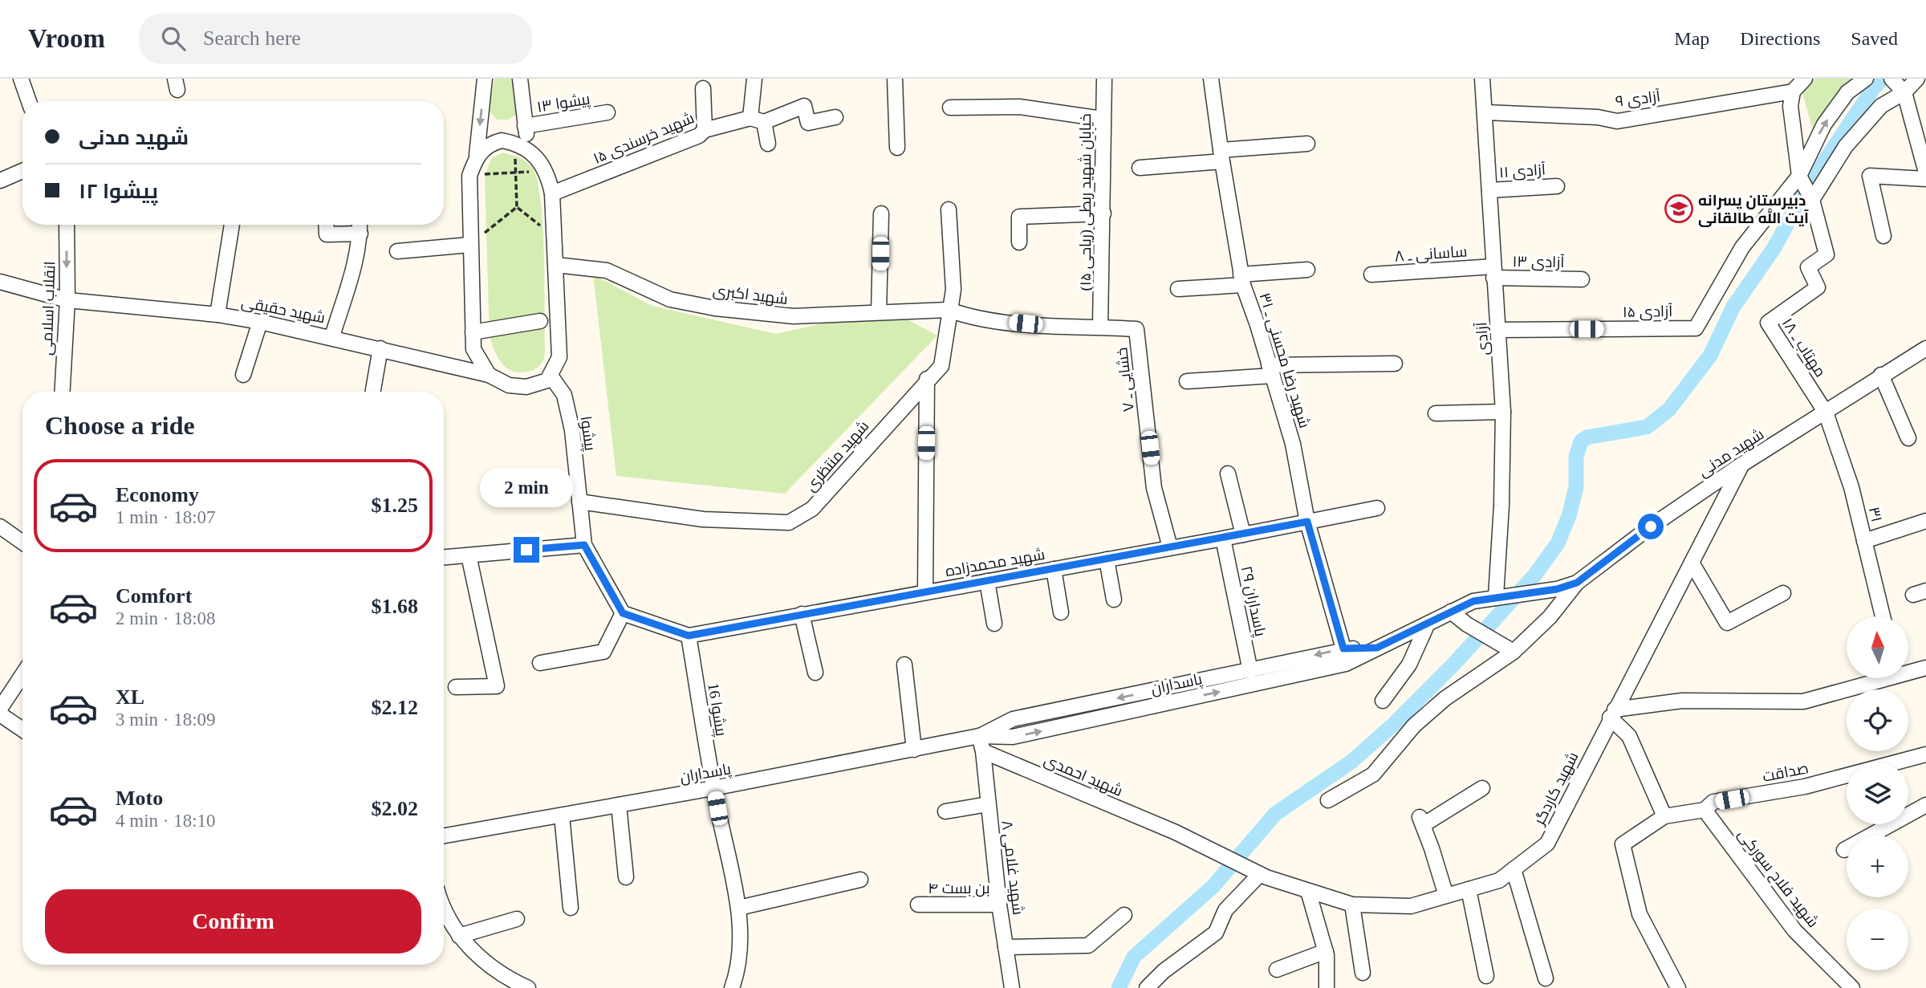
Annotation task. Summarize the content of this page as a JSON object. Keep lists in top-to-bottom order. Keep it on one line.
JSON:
{"streets":{"street":["آزادی ۹","پیشوا ۱۳","شهید خرسندی ۱۵","آزادی ۱۱","خیابان شهید ربطی (ریاحی ۱۵)","ساسانی ـ ۸","آزادی ۱۳","شهید اکبری","انقلاب اسلامی","شهید حقیقی","آزادی ۱۵","آزادی","مهتاب ـ ۱۸","شهید رضا محسنی ـ ۳۱","خشایی ـ ۷","پیشوا","شهید مدنی","شهید منتظری","۳۱","شهید محمدزاده","پاسداران ۲۹","پاسداران","پیشوا 16","صداقت","شهید احمدی","شهید کاردگر","۸ شهید غلامی","شهید فلاح سورکی","بن بست ۴"]},"crossings":[["آزادی ۹","آزادی"],["آزادی ۱۱","آزادی"],["خیابان شهید ربطی (ریاحی ۱۵)","خشایی ـ ۷"],["ساسانی ـ ۸","آزادی ۱۳"],["ساسانی ـ ۸","آزادی"],["آزادی ۱۳","آزادی"],["شهید اکبری","خشایی ـ ۷"],["شهید اکبری","شهید منتظری"],["انقلاب اسلامی","شهید حقیقی"],["شهید حقیقی","پیشوا"],["آزادی ۱۵","آزادی"],["آزادی","شهید مدنی"],["آزادی","پاسداران"],["مهتاب ـ ۱۸","شهید مدنی"],["مهتاب ـ ۱۸","۳۱"],["شهید رضا محسنی ـ ۳۱","شهید محمدزاده"],["شهید رضا محسنی ـ ۳۱","پاسداران"],["خشایی ـ ۷","شهید منتظری"],["خشایی ـ ۷","شهید محمدزاده"],["پیشوا","شهید منتظری"],["شهید مدنی","۳۱"],["شهید مدنی","پاسداران"],["شهید مدنی","شهید کاردگر"],["شهید محمدزاده","پاسداران ۲۹"],["شهید محمدزاده","پیشوا 16"],["پاسداران ۲۹","پاسداران"],["پاسداران","پیشوا 16"],["صداقت","شهید فلاح سورکی"],["شهید احمدی","شهید کاردگر"],["شهید احمدی","۸ شهید غلامی"],["۸ شهید غلامی","بن بست ۴"]],"one_way":["انقلاب اسلامی"],"places":{"school or university":["دبیرستان پسرانه آیت اللَّه طالقانی"]},"north":"top","page":{"header":"Vroom","search":"Search here","nav":["Map","Directions","Saved"],"banner":["شهید مدنی","پیشوا ۱۲"],"heading":"Choose a ride","list":[{"name":"Economy","note":"1 min · 18:07","value":"$1.25"},{"name":"Comfort","note":"2 min · 18:08","value":"$1.68"},{"name":"XL","note":"3 min · 18:09","value":"$2.12"},{"name":"Moto","note":"4 min · 18:10","value":"$2.02"}],"bubble":"2 min","map_buttons":["+","−"],"buttons":"Confirm"}}
